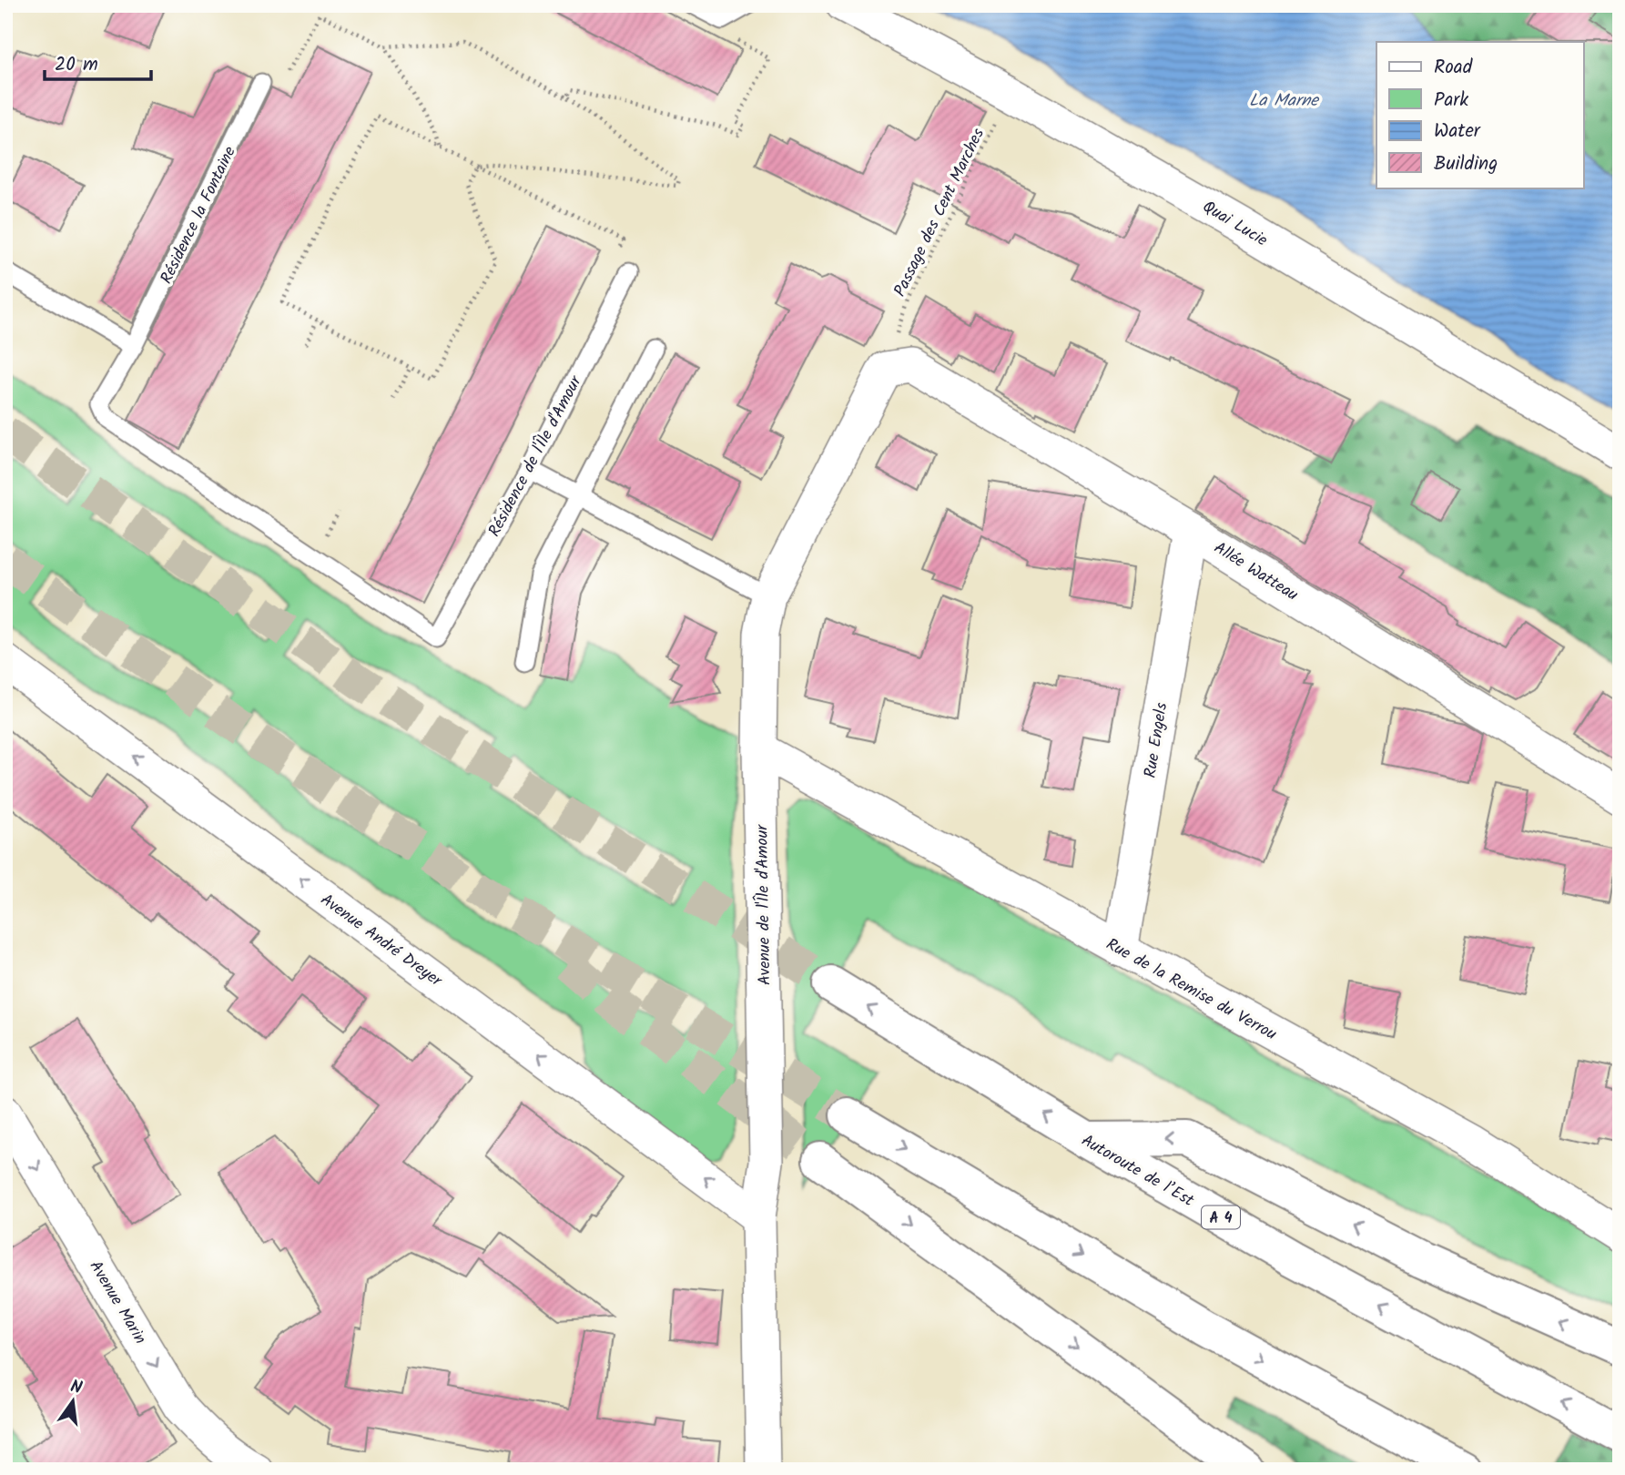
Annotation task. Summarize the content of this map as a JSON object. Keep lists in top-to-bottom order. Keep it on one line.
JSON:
{"streets":{"highway":["Autoroute de l’Est","A 4"],"street":["Quai Lucie","Allée Watteau","Rue Engels","Avenue de l'Île d'Amour","Avenue André Dreyer","Rue de la Remise du Verrou","Avenue Marin"],"lane":["Résidence la Fontaine","Résidence de l'Île d'Amour"],"path":["Passage des Cent Marches"]},"crossings":[["Passage des Cent Marches","Quai Lucie"],["Passage des Cent Marches","Allée Watteau"],["Passage des Cent Marches","Avenue de l'Île d'Amour"],["Résidence la Fontaine","Résidence de l'Île d'Amour"],["Allée Watteau","Rue Engels"],["Allée Watteau","Avenue de l'Île d'Amour"],["Rue Engels","Rue de la Remise du Verrou"],["Avenue de l'Île d'Amour","Avenue André Dreyer"],["Avenue de l'Île d'Amour","Rue de la Remise du Verrou"]],"one_way":["Avenue André Dreyer","Avenue Marin"],"water":["La Marne"],"legend":["Road","Park","Water","Building"],"scale_bar":"20 m","north":"top"}
